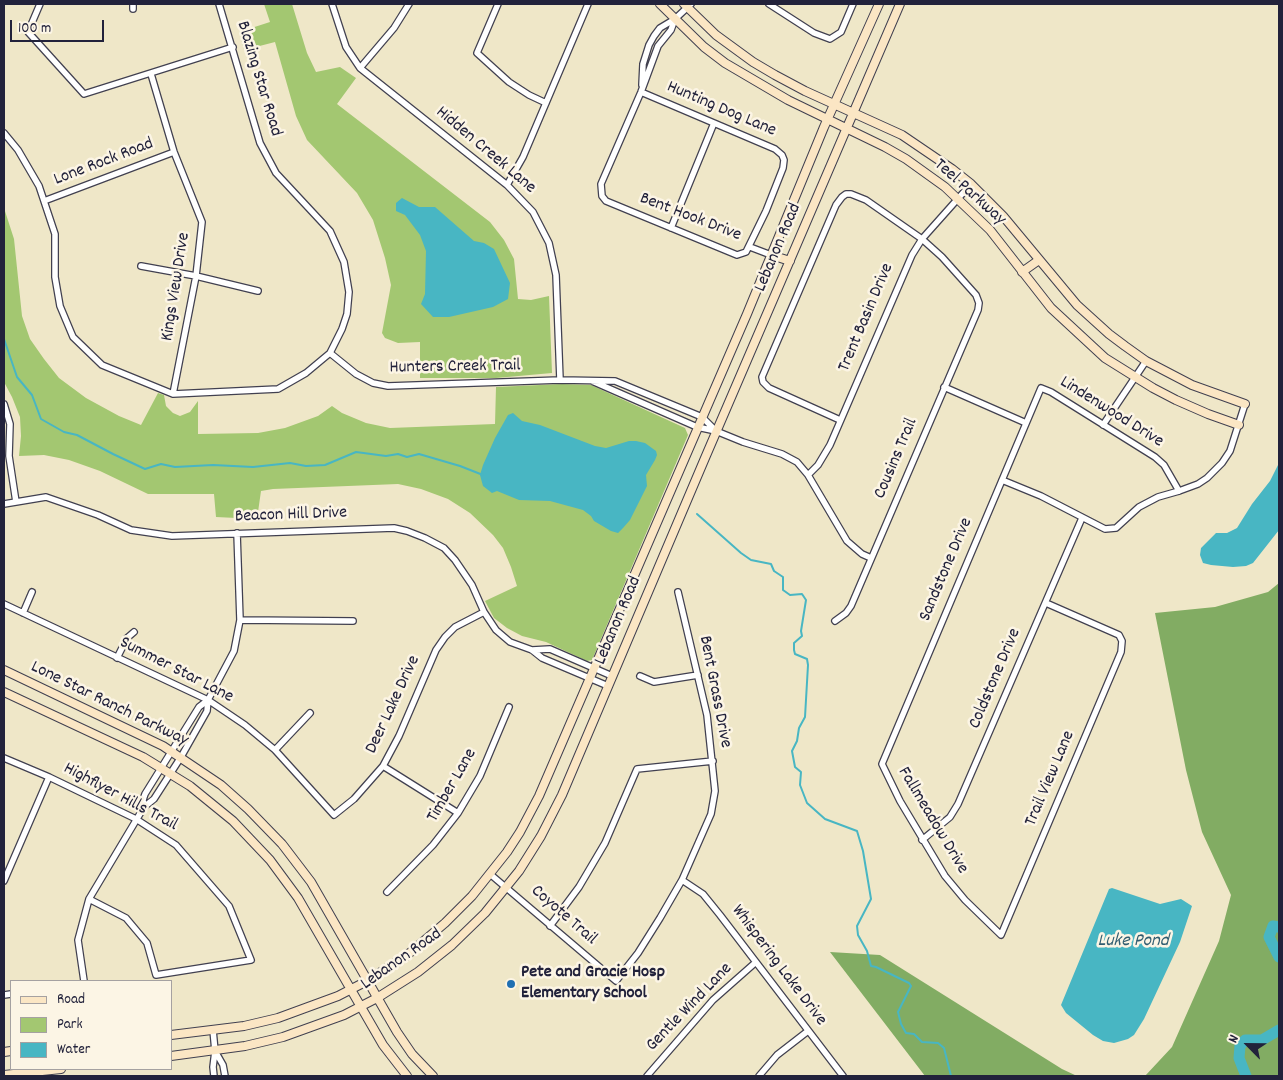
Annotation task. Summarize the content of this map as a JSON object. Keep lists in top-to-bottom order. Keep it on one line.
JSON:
{"streets":{"main road":["Teel Parkway","Lebanon Road","Lone Star Ranch Parkway"],"street":["Blazing Star Road","Hunting Dog Lane","Hidden Creek Lane","Lone Rock Road","Bent Hook Drive","Kings View Drive","Trent Basin Drive","Hunters Creek Trail","Lindenwood Drive","Cousins Trail","Beacon Hill Drive","Sandstone Drive","Summer Star Lane","Coldstone Drive","Bent Grass Drive","Deer Lake Drive","Trail View Lane","Timber Lane","Highflyer Hills Trail","Fallmeadow Drive","Coyote Trail","Whispering Lake Drive","Gentle Wind Lane"]},"crossings":[["Blazing Star Road","Kings View Drive"],["Blazing Star Road","Hunters Creek Trail"],["Hunting Dog Lane","Bent Hook Drive"],["Hidden Creek Lane","Hunters Creek Trail"],["Lone Rock Road","Kings View Drive"],["Teel Parkway","Lebanon Road"],["Teel Parkway","Trent Basin Drive"],["Lebanon Road","Hunters Creek Trail"],["Lebanon Road","Beacon Hill Drive"],["Lebanon Road","Lone Star Ranch Parkway"],["Lebanon Road","Coyote Trail"],["Trent Basin Drive","Hunters Creek Trail"],["Trent Basin Drive","Cousins Trail"],["Hunters Creek Trail","Cousins Trail"],["Lindenwood Drive","Sandstone Drive"],["Beacon Hill Drive","Deer Lake Drive"],["Sandstone Drive","Fallmeadow Drive"],["Summer Star Lane","Deer Lake Drive"],["Coldstone Drive","Trail View Lane"],["Coldstone Drive","Fallmeadow Drive"],["Bent Grass Drive","Coyote Trail"],["Bent Grass Drive","Whispering Lake Drive"],["Trail View Lane","Fallmeadow Drive"],["Whispering Lake Drive","Gentle Wind Lane"]],"water":["Luke Pond"],"places":["Pete and Gracie Hosp Elementary School"],"legend":["Road","Park","Water"],"scale_bar":"100 m","north":"top left"}
